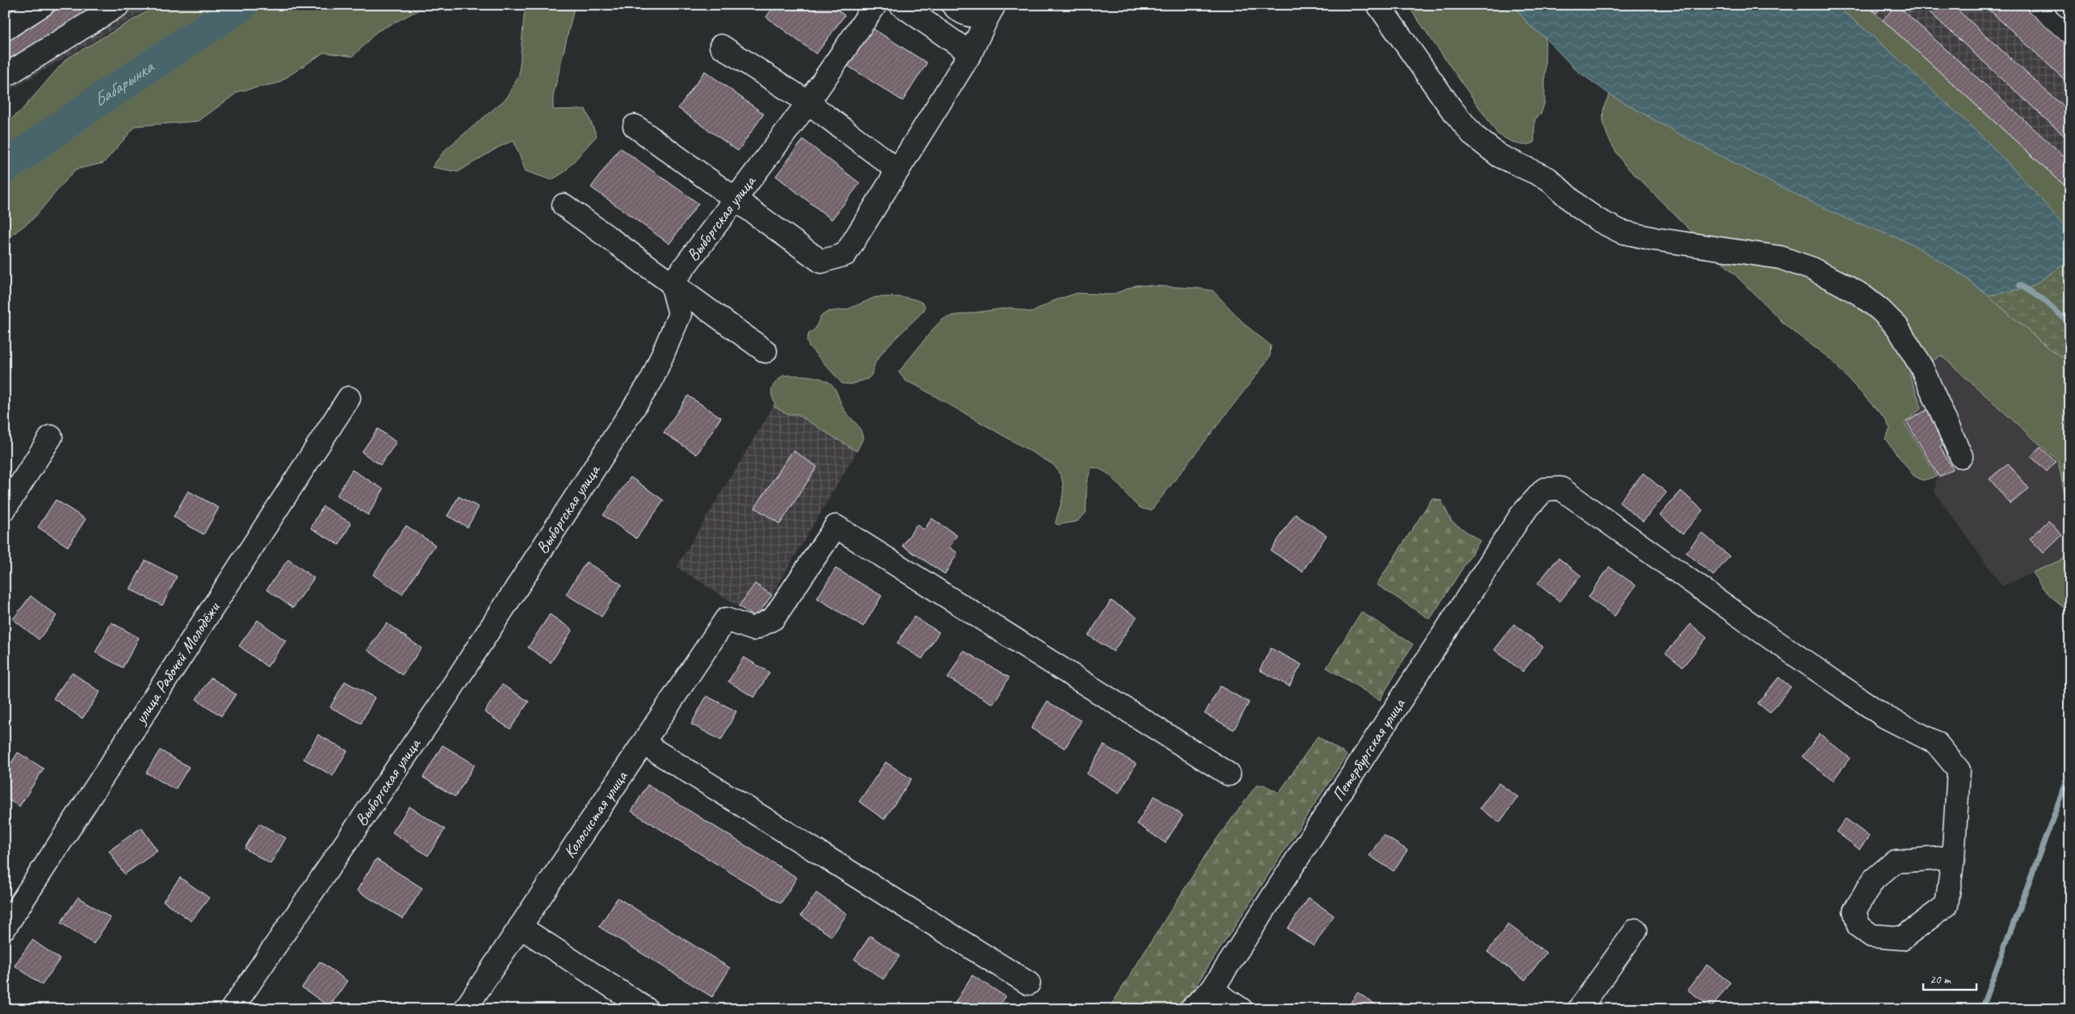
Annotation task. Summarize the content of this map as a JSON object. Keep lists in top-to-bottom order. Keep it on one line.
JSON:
{"streets":{"street":["Выборгская улица","улица Рабочей Молодёжи","Петербургская улица","Колосистая улица"]},"water":["Бабарынка"],"scale_bar":"20 m"}
